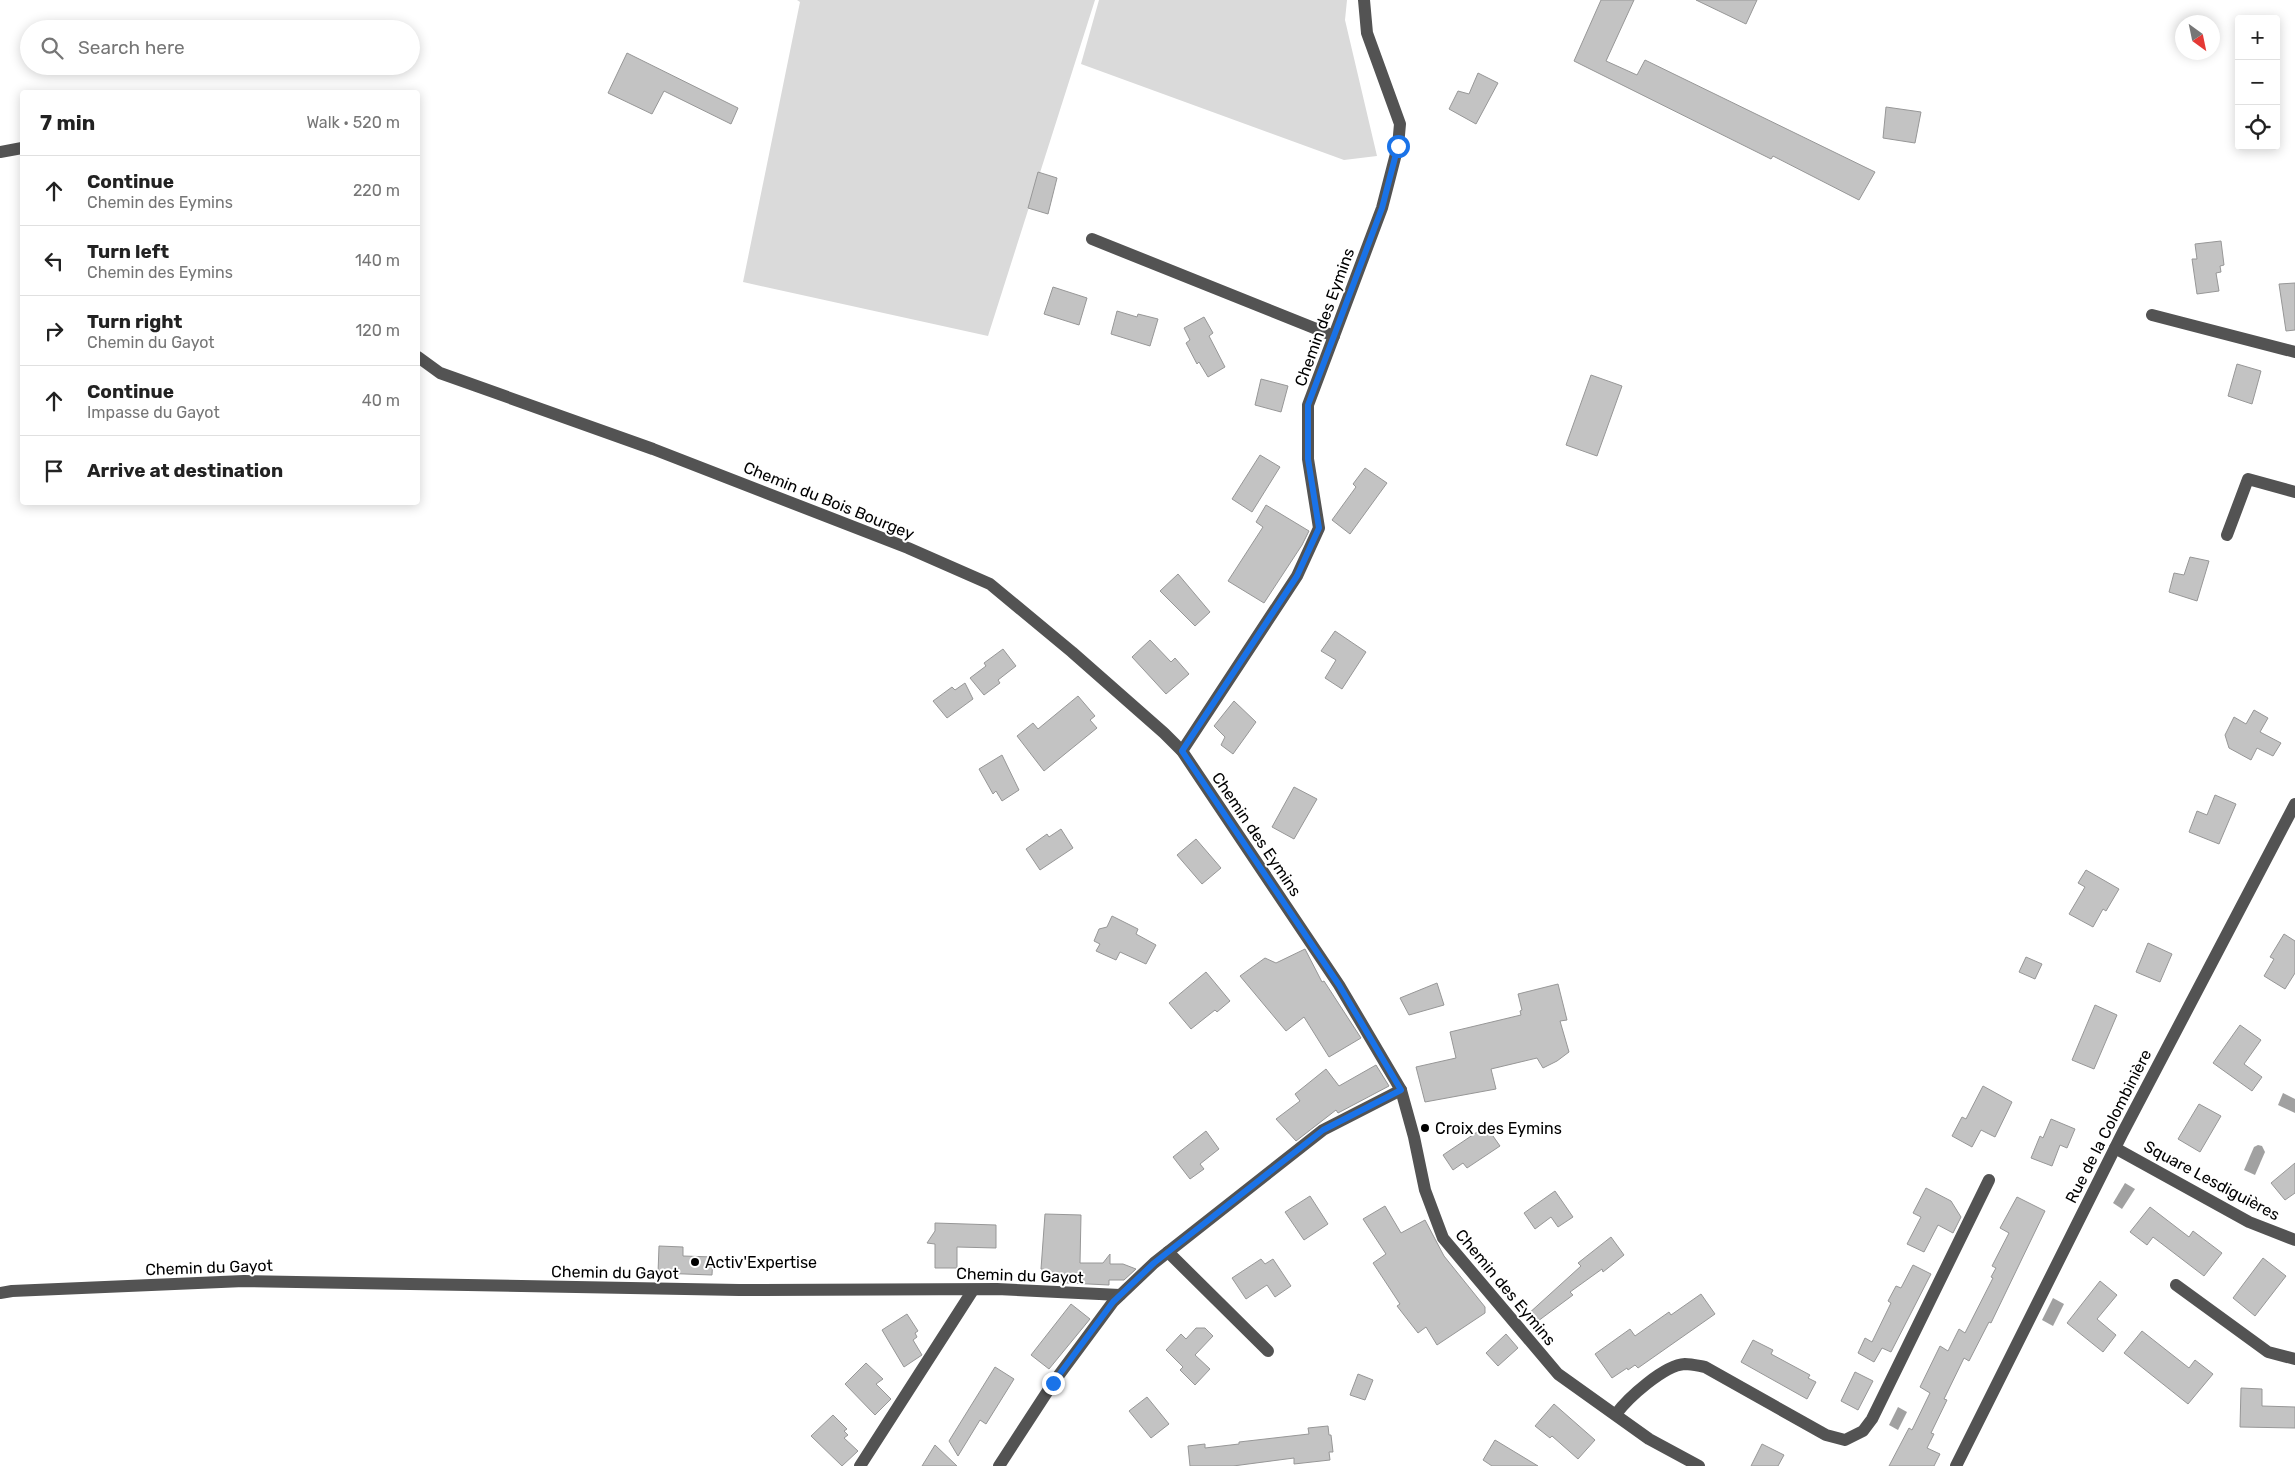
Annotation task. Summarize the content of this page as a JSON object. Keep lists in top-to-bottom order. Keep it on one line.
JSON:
{"streets":{"street":["Chemin des Eymins","Chemin du Bois Bourgey","Rue de la Colombinière","Square Lesdiguières","Chemin du Gayot"]},"crossings":[["Chemin des Eymins","Chemin du Bois Bourgey"],["Rue de la Colombinière","Square Lesdiguières"]],"places":["Croix des Eymins","Activ'Expertise"],"north":"bottom right","page":{"map_buttons":["+","−"],"search":"Search here","heading":["7 min","Walk · 520 m"],"list":[["Continue","Chemin des Eymins","220 m"],["Turn left","Chemin des Eymins","140 m"],["Turn right","Chemin du Gayot","120 m"],["Continue","Impasse du Gayot","40 m"],"Arrive at destination"]}}
